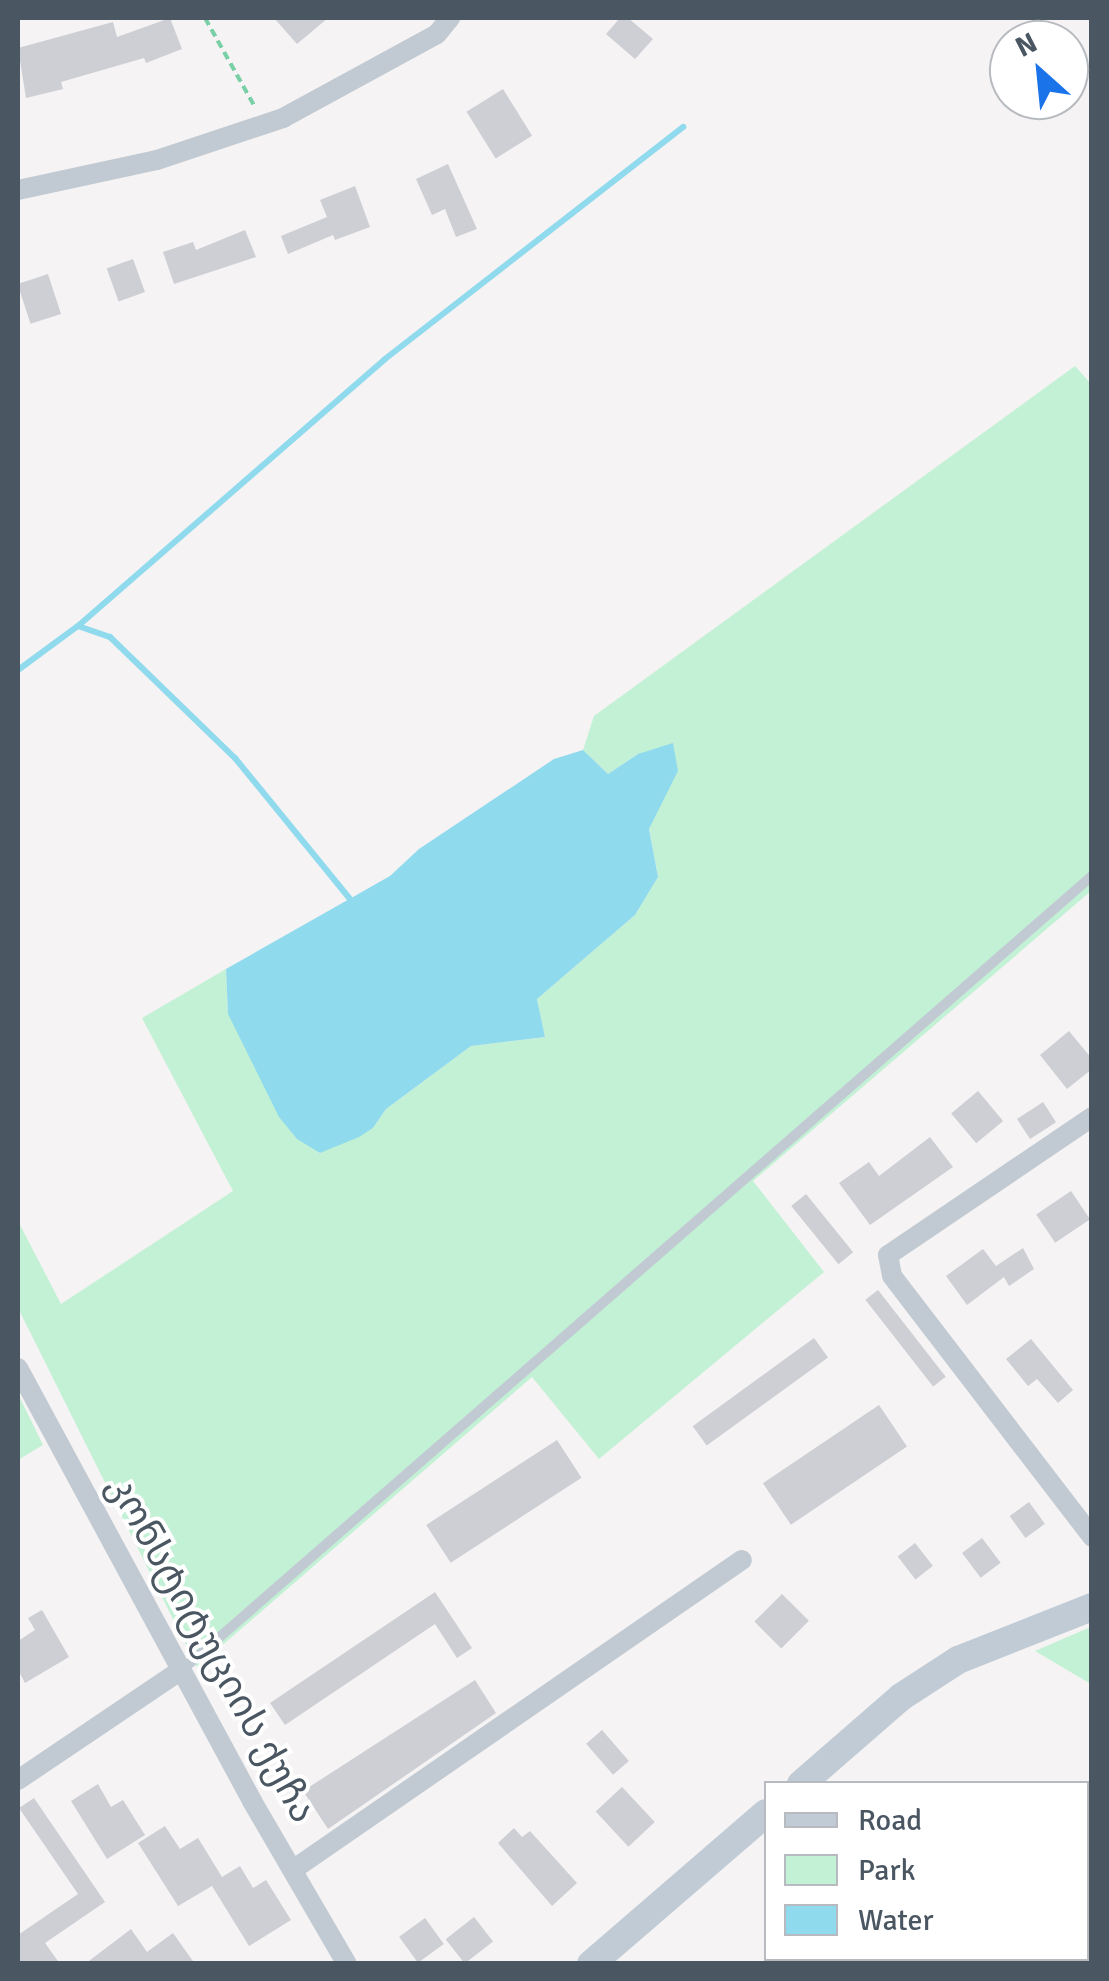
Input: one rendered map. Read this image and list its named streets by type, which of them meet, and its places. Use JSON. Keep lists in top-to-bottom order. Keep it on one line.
{"streets":{"street":["კონსტიტუციის ქუჩა"]},"legend":["Road","Park","Water"],"north":"top left"}
